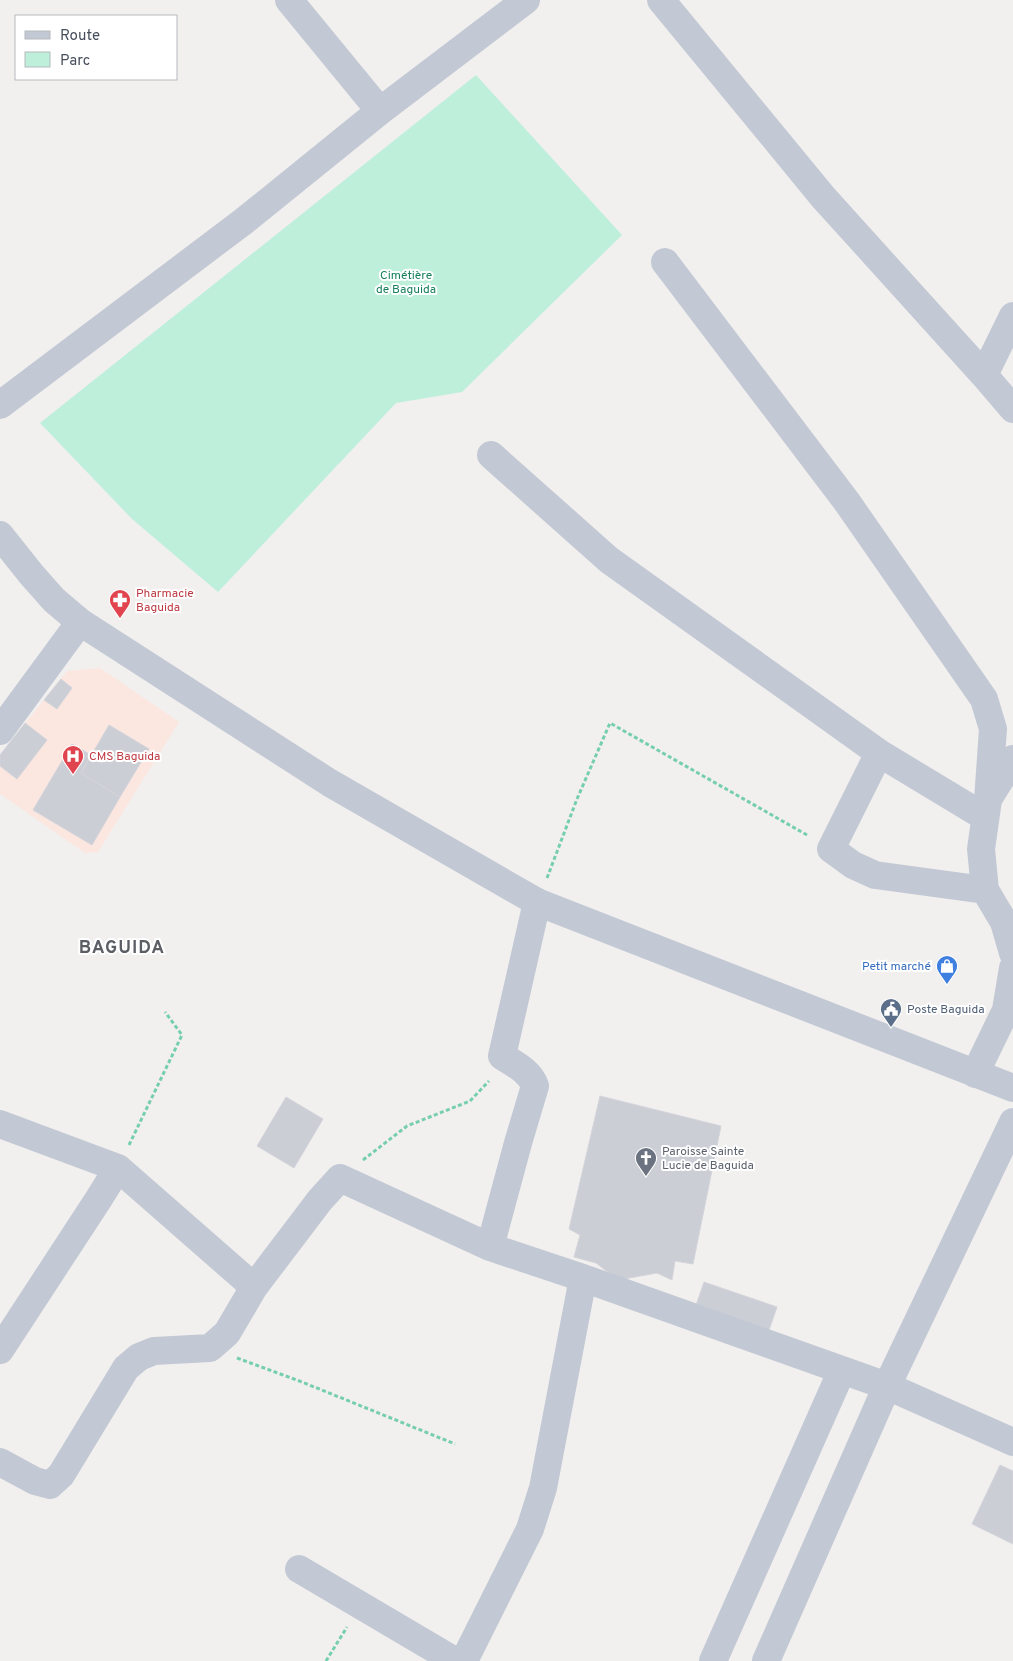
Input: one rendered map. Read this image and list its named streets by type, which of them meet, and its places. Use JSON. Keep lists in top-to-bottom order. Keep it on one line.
{"districts":["BAGUIDA"],"parks":["Cimétière de Baguida"],"places":{"pharmacy":["Pharmacie Baguida"],"hospital":["CMS Baguida"],"shop":["Petit marché"],"public building":["Poste Baguida"],"church":["Paroisse Sainte Lucie de Baguida"]},"legend":["Route","Parc"]}
